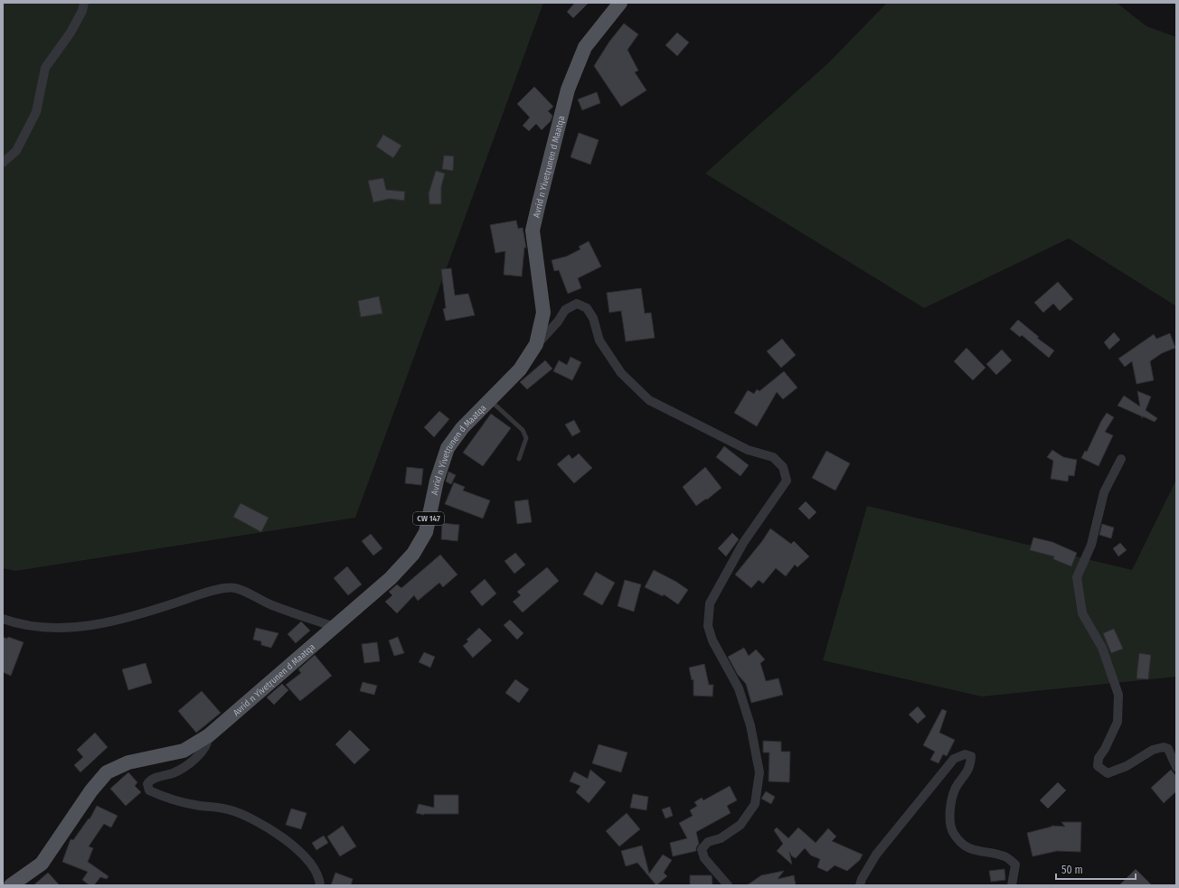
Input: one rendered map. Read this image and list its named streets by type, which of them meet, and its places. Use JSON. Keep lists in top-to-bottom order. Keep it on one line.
{"streets":{"main road":["Avrid n Yivetṛunen d Maatqa","CW 147"]},"scale_bar":"50 m"}
